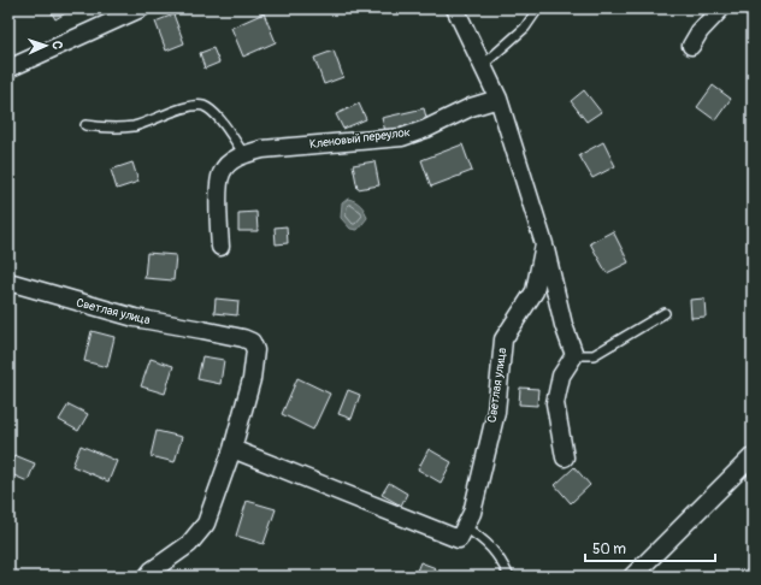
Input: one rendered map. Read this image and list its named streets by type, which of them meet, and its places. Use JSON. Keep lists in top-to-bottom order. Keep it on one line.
{"streets":{"street":["Кленовый переулок","Светлая улица"]},"crossings":[["Кленовый переулок","Светлая улица"]],"scale_bar":"50 m","north":"right"}
